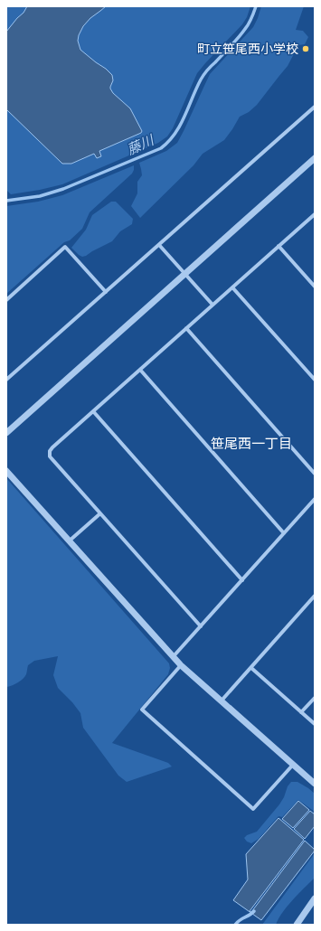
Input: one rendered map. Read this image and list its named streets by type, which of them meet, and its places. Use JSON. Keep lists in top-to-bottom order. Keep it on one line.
{"districts":["笹尾西一丁目"],"water":["藤川"],"places":["町立笹尾西小学校"]}
